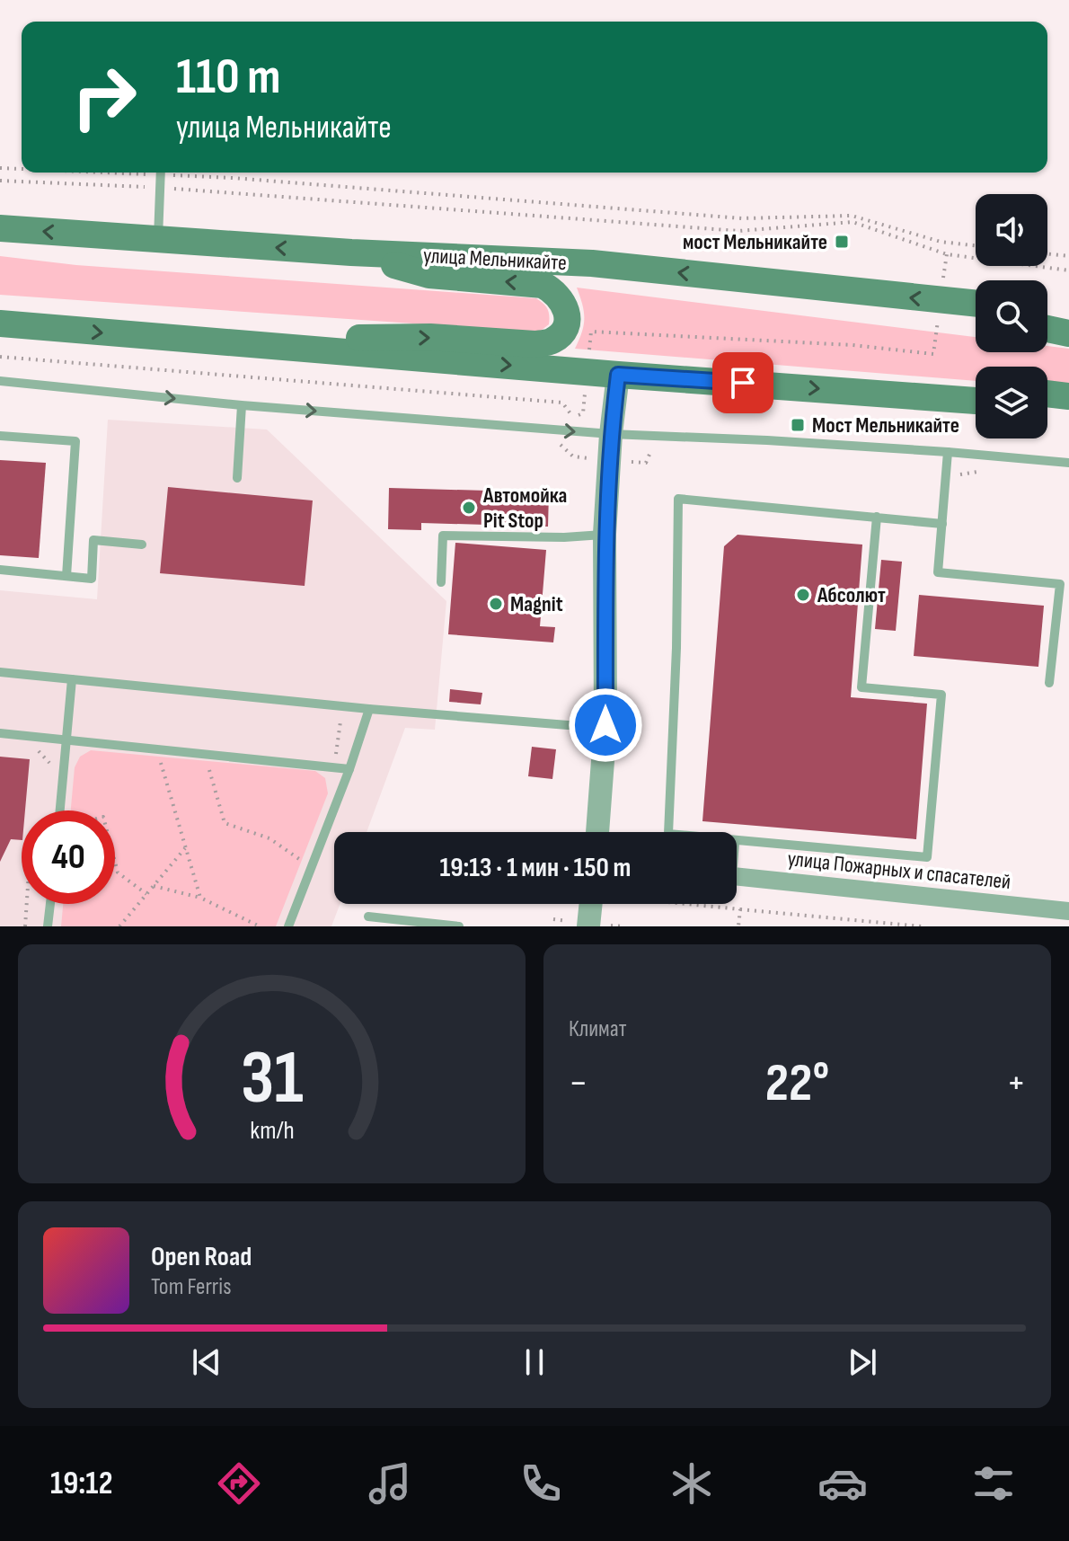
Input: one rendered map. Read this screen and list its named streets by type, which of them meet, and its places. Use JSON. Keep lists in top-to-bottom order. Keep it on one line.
{"streets":{"main road":["улица Мельникайте"],"street":["улица Пожарных и спасателей"]},"places":{"transit":["мост Мельникайте","Мост Мельникайте"],"other":["Автомойка Pit Stop","Абсолют","Magnit"]},"page":{"turn":["110 m","улица Мельникайте"],"limit":"40","trip":"19:13 · 1 мин · 150 m","tile":"Климат","heat":["−","22°","+"],"song":["Open Road","Tom Ferris"],"tabs":"19:12","gauge":["31","km/h"]}}
